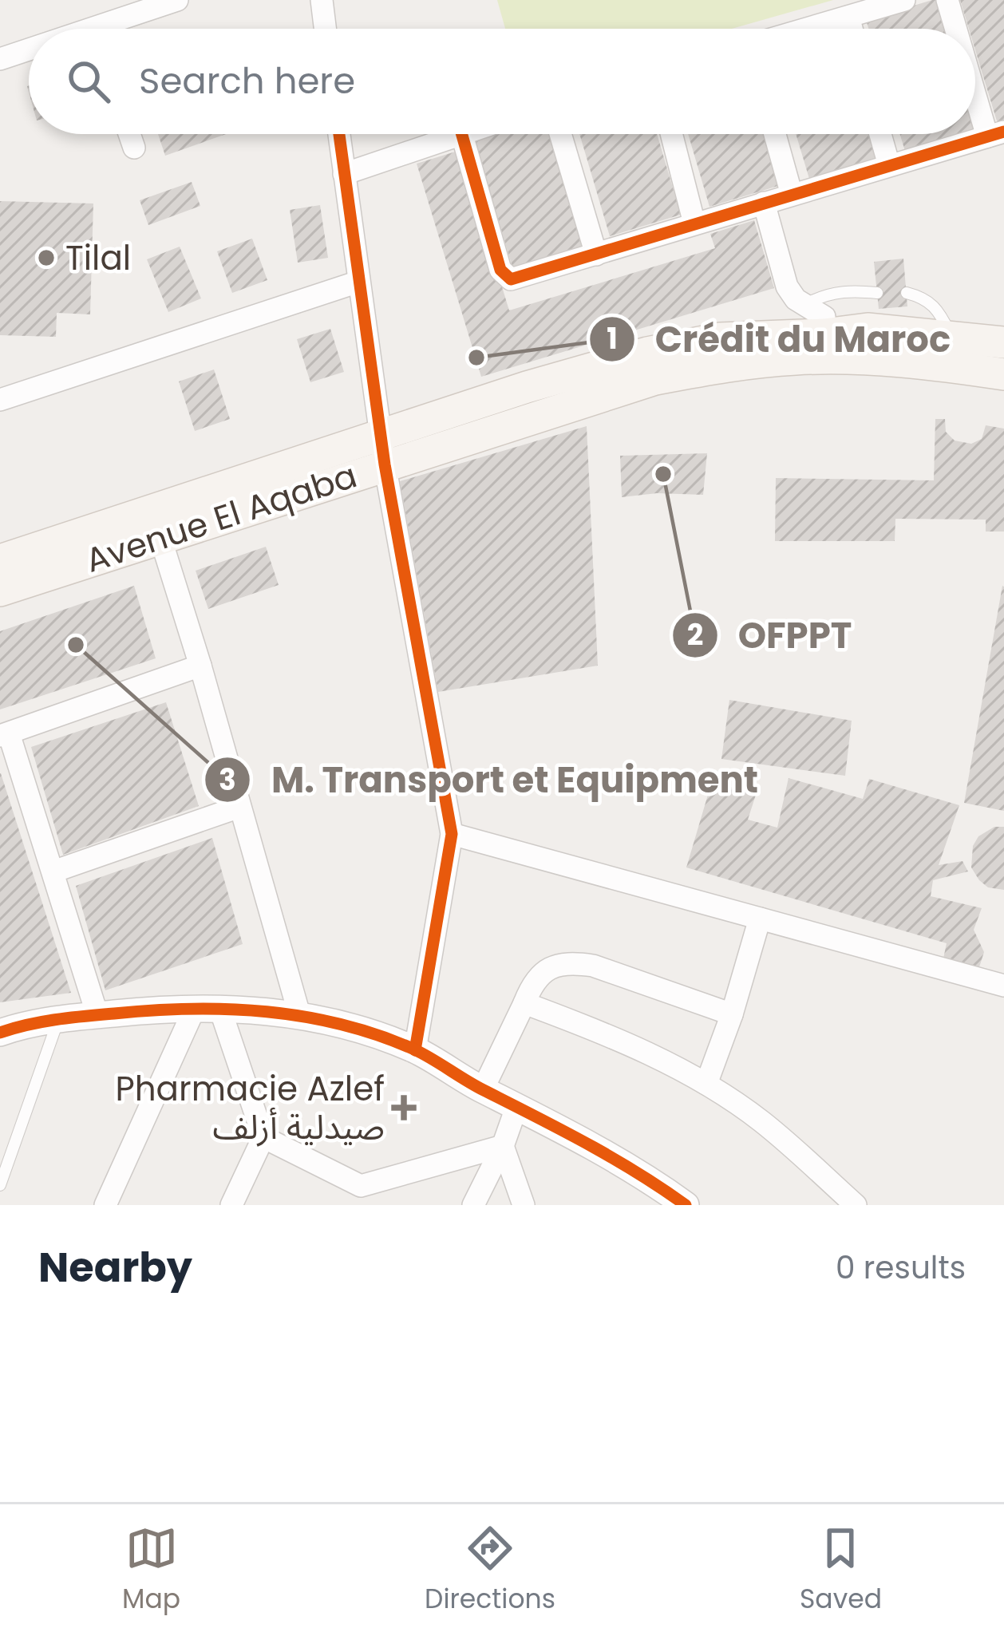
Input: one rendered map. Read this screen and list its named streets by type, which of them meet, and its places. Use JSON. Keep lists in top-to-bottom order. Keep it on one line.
{"streets":{"main road":["Avenue El Aqaba"]},"places":{"other":["Tilal","Crédit du Maroc","OFPPT","M. Transport et Equipment"],"health":["Pharmacie Azlef صيدلية أزلف"]},"page":{"search":"Search here","heading":["Nearby","0 results"],"nav":["Map","Directions","Saved"]}}
